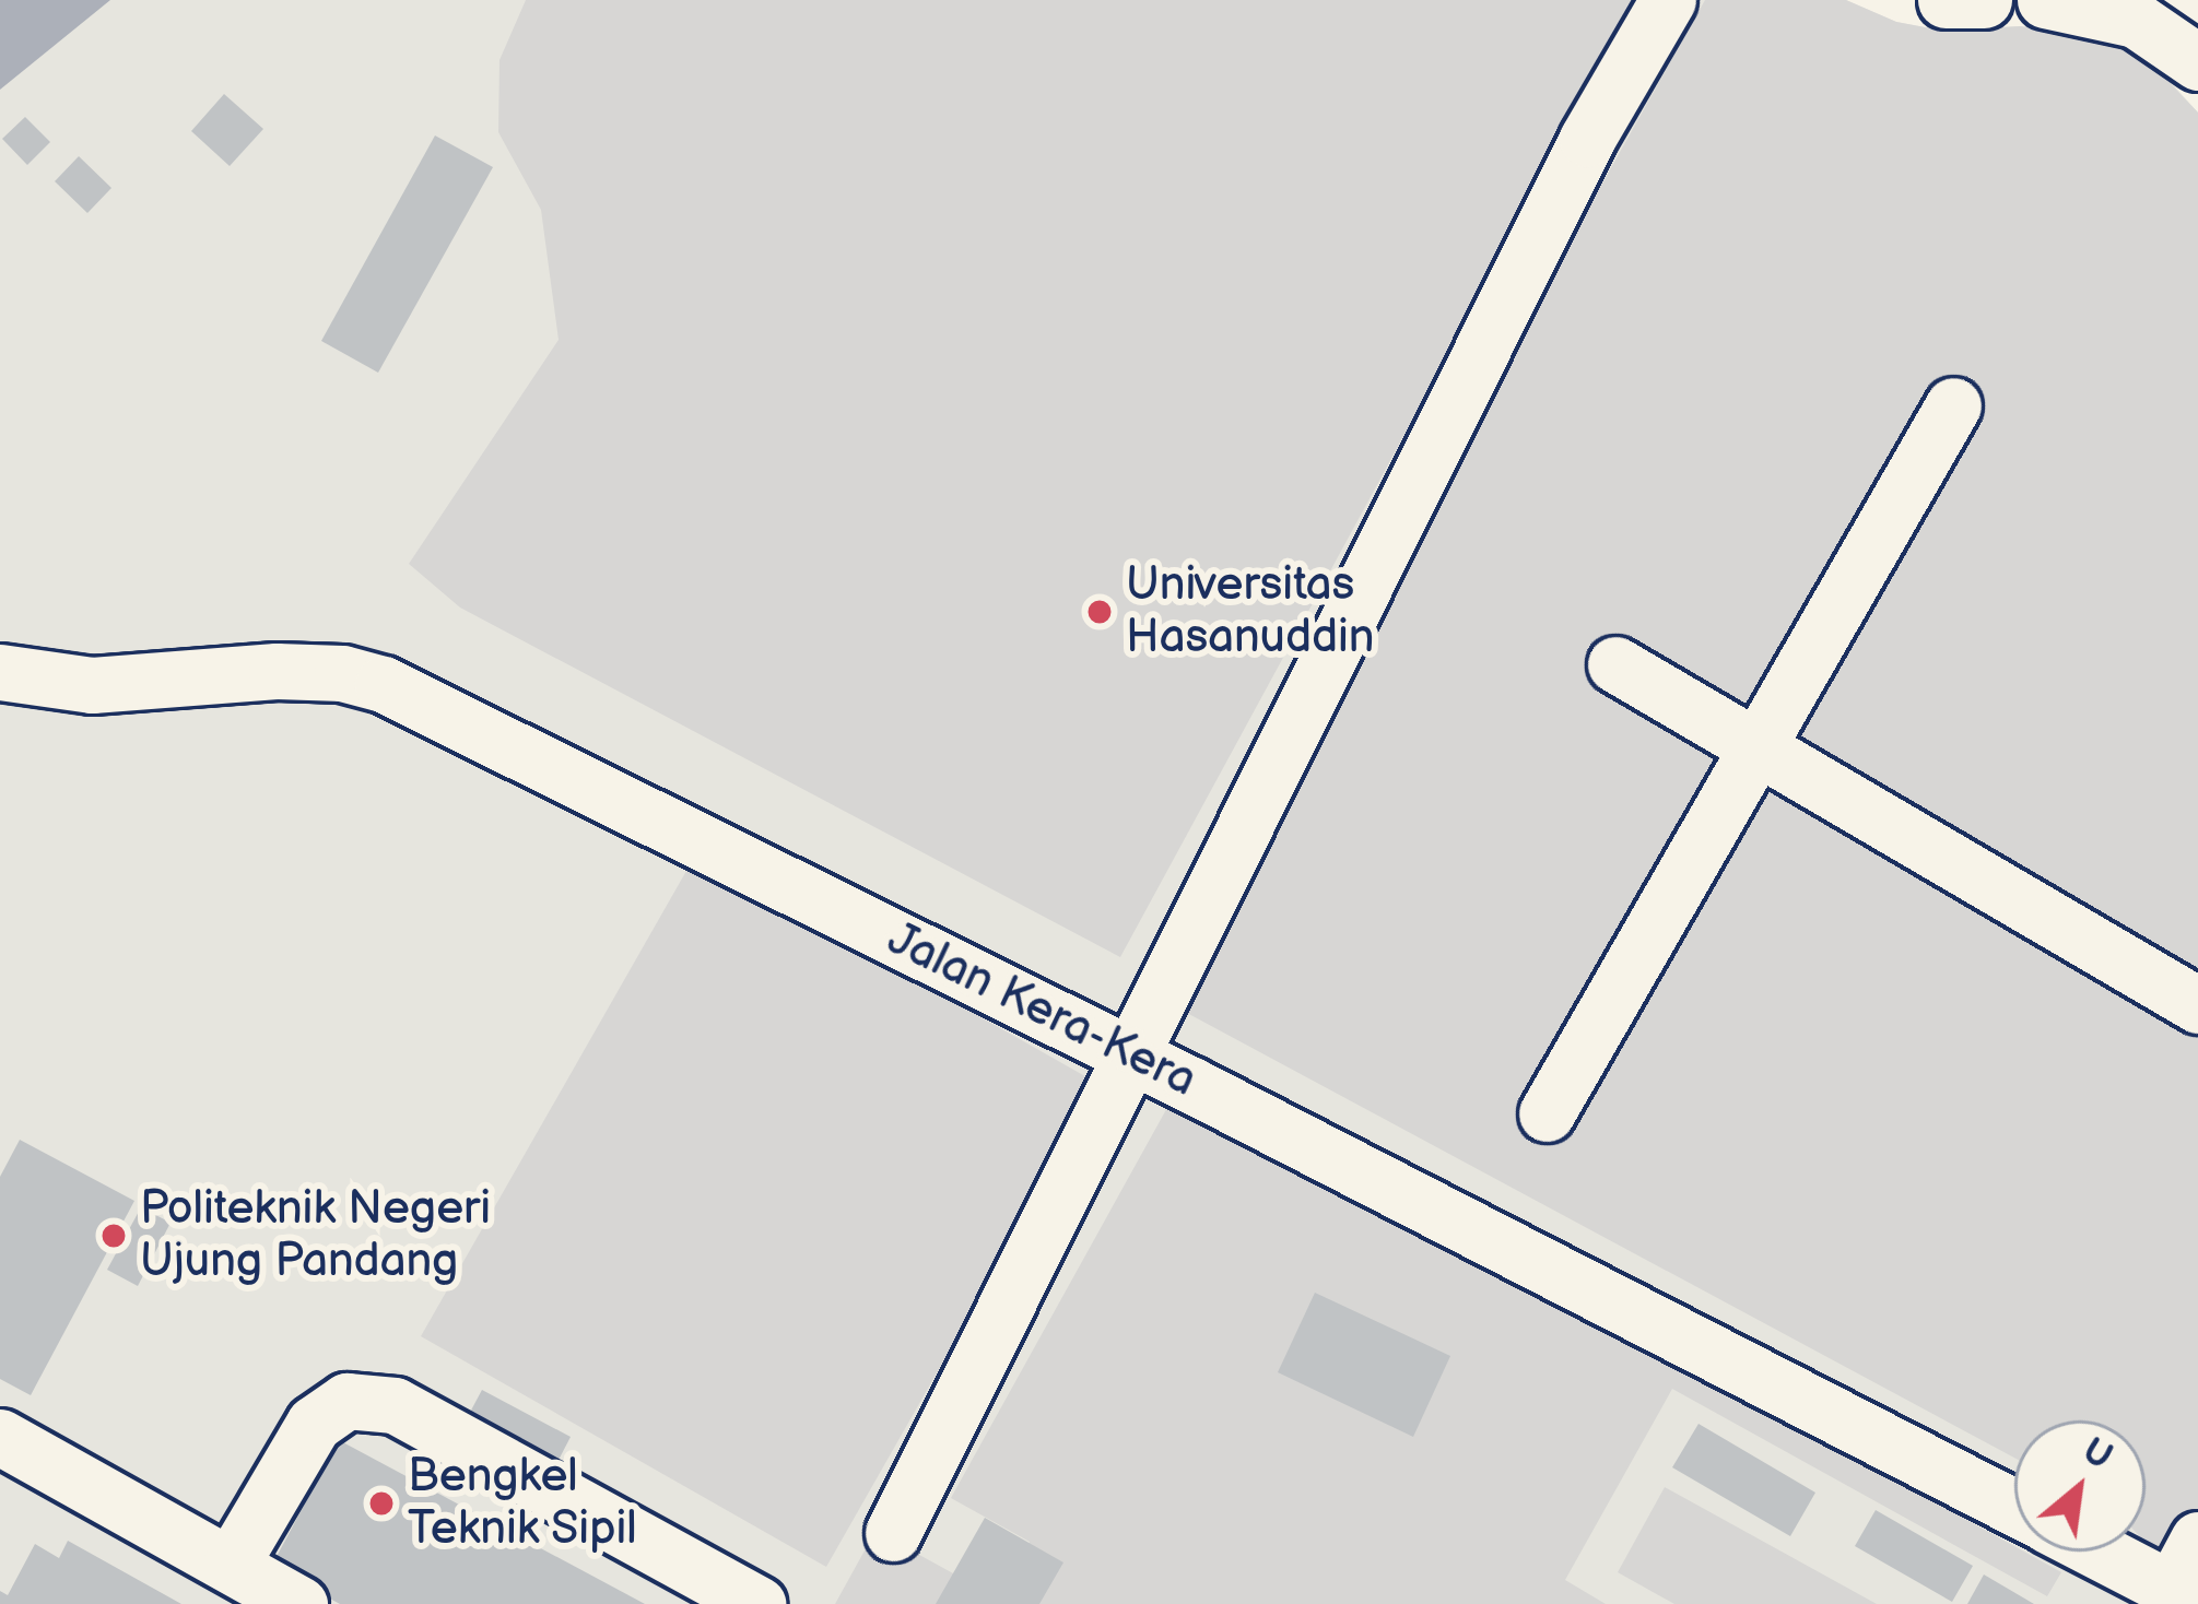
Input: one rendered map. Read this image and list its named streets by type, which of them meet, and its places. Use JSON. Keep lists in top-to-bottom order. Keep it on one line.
{"streets":{"street":["Jalan Kera-Kera"]},"places":["Universitas Hasanuddin","Politeknik Negeri Ujung Pandang","Bengkel Teknik Sipil"],"north":"top right"}
